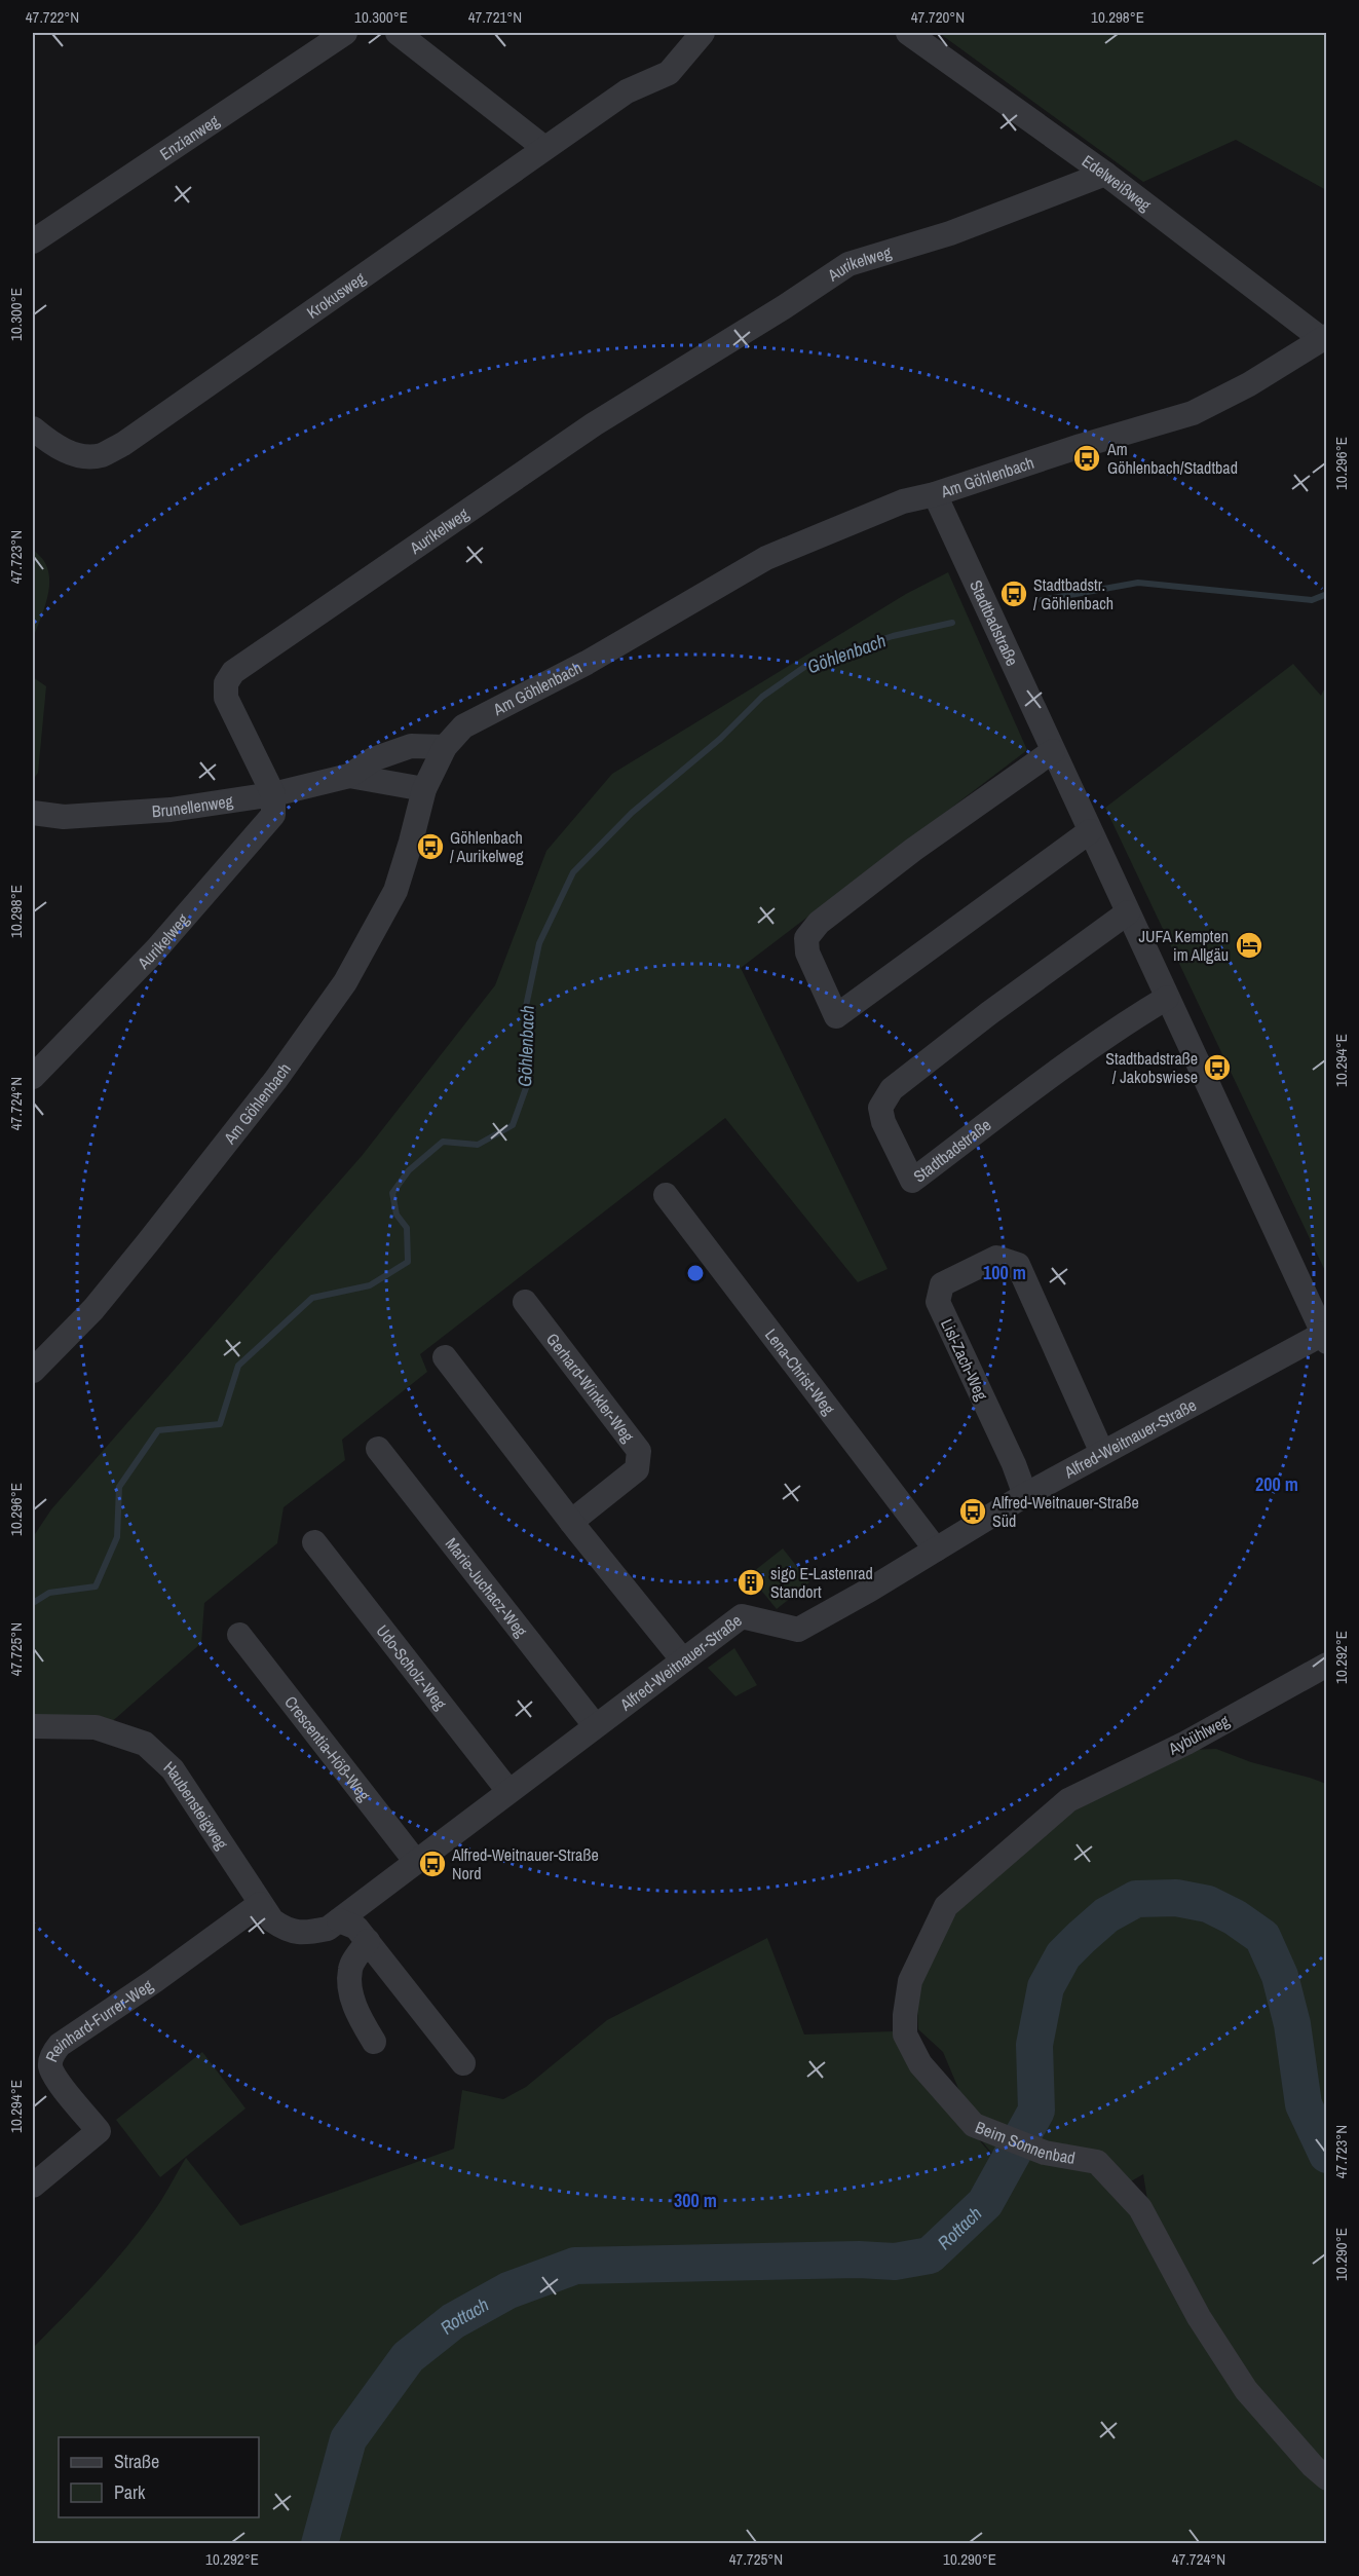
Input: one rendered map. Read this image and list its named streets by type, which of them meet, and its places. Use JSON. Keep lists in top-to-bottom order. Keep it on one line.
{"streets":{"street":["Enzianweg","Edelweißweg","Aurikelweg","Krokusweg","Am Göhlenbach","Stadtbadstraße","Brunellenweg","Lisl-Zach-Weg","Lena-Christ-Weg","Gerhard-Winkler-Weg","Alfred-Weitnauer-Straße","Marie-Juchacz-Weg","Udo-Scholz-Weg","Aybühlweg","Crescentia-Höß-Weg","Haubensteigweg","Reinhard-Furrer-Weg","Beim Sonnenbad"]},"crossings":[["Edelweißweg","Aurikelweg"],["Edelweißweg","Am Göhlenbach"],["Aurikelweg","Brunellenweg"],["Am Göhlenbach","Stadtbadstraße"],["Am Göhlenbach","Brunellenweg"],["Stadtbadstraße","Alfred-Weitnauer-Straße"],["Lisl-Zach-Weg","Alfred-Weitnauer-Straße"],["Lena-Christ-Weg","Alfred-Weitnauer-Straße"],["Alfred-Weitnauer-Straße","Marie-Juchacz-Weg"],["Alfred-Weitnauer-Straße","Udo-Scholz-Weg"],["Alfred-Weitnauer-Straße","Crescentia-Höß-Weg"],["Alfred-Weitnauer-Straße","Haubensteigweg"],["Aybühlweg","Beim Sonnenbad"],["Haubensteigweg","Reinhard-Furrer-Weg"]],"water":["Göhlenbach","Rottach"],"places":{"bus stop":["Am Göhlenbach/Stadtbad","Stadtbadstr. / Göhlenbach","Göhlenbach / Aurikelweg","Stadtbadstraße / Jakobswiese","Alfred-Weitnauer-Straße Süd","Alfred-Weitnauer-Straße Nord"],"hotel":["JUFA Kempten im Allgäu"],"building":["sigo E-Lastenrad Standort"]},"legend":["Straße","Park"],"coordinates":["47.722°N","10.300°E","47.721°N","47.720°N","10.298°E","10.296°E","47.723°N","10.294°E","47.724°N","47.725°N","10.292°E","10.290°E"],"rings":["100 m","200 m","300 m"]}
